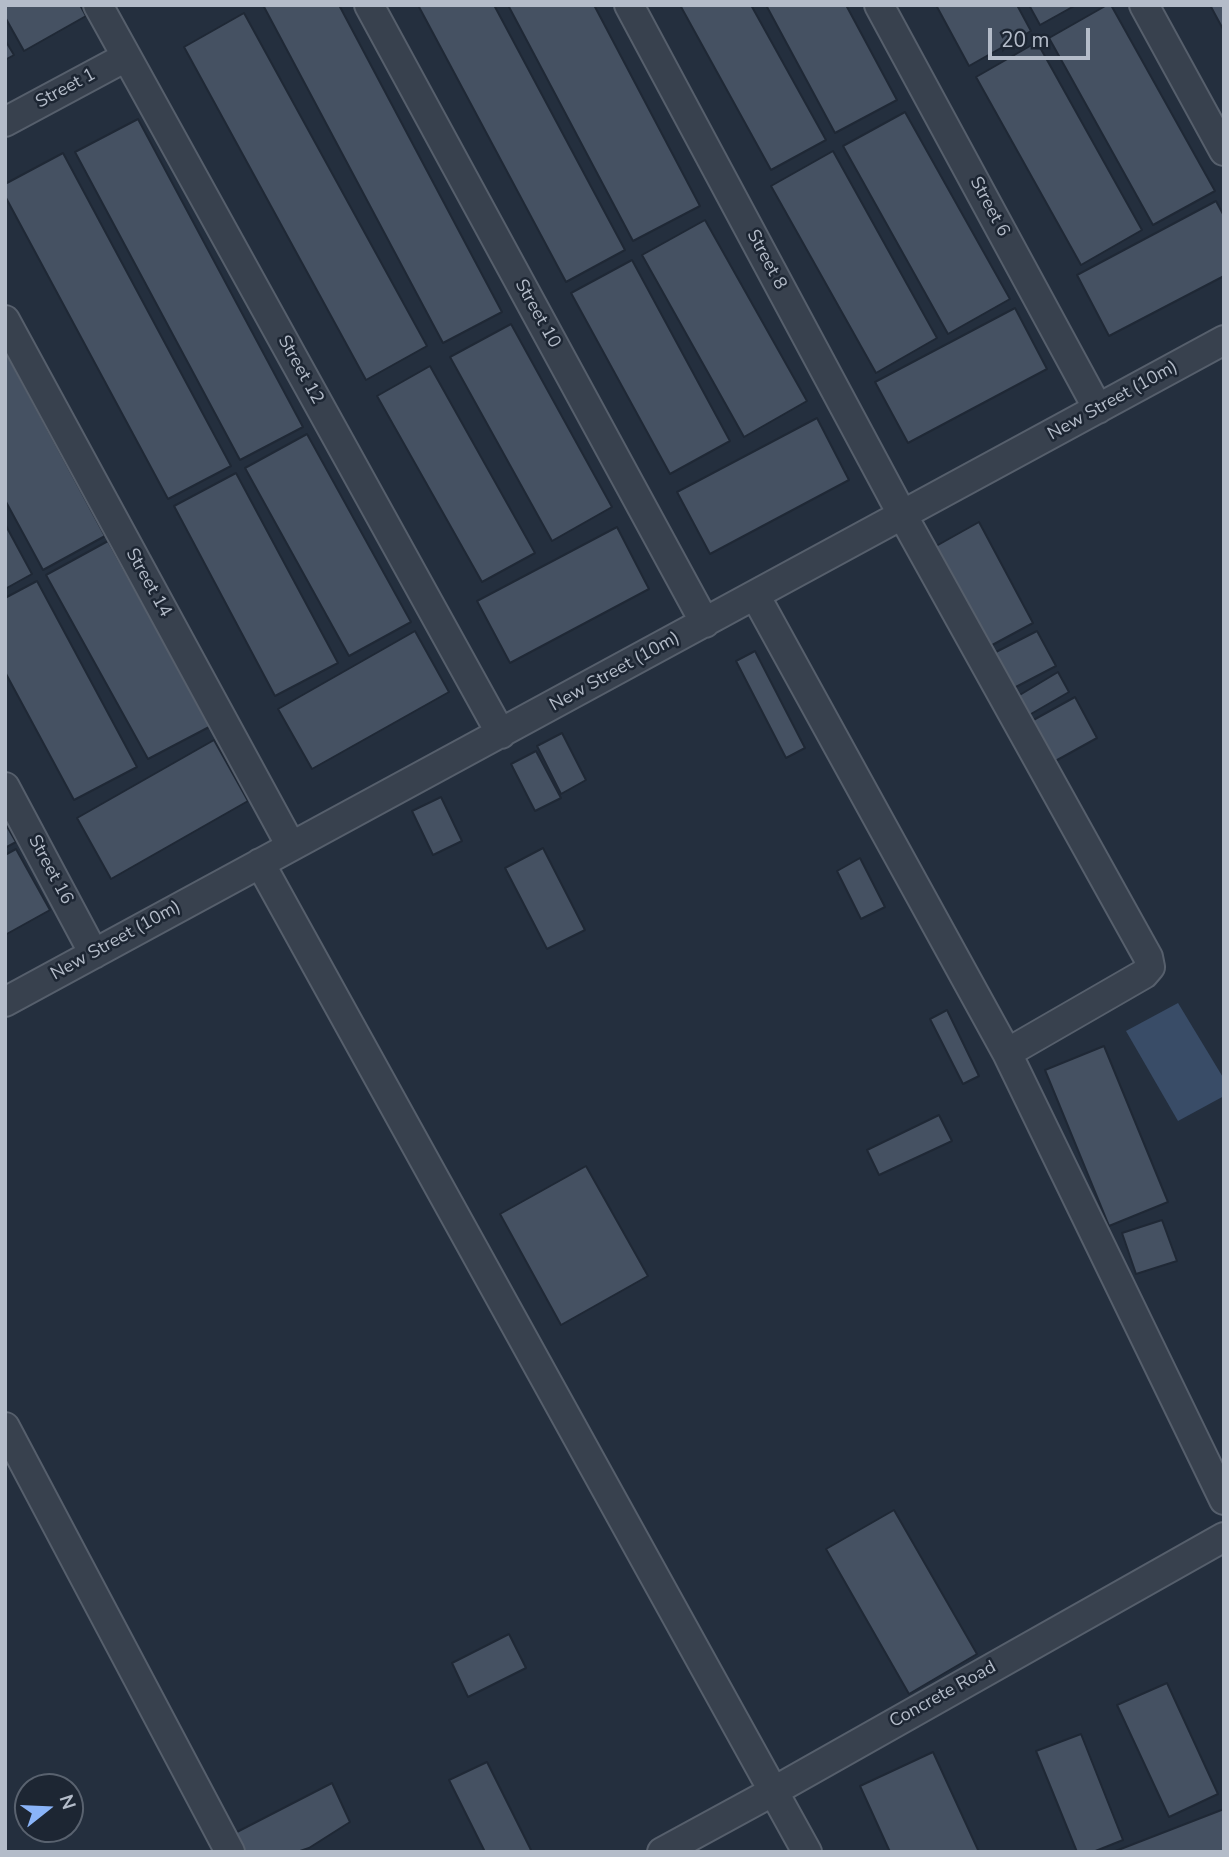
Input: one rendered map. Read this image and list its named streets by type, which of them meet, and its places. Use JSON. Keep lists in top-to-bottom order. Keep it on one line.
{"streets":{"street":["Street 1","Street 6","Street 8","Street 10","Street 12","New Street (10m)","Street 14","Street 16","Concrete Road"]},"crossings":[["Street 1","Street 12"],["Street 6","New Street (10m)"],["Street 8","New Street (10m)"],["Street 10","New Street (10m)"],["Street 12","New Street (10m)"],["New Street (10m)","Street 14"],["New Street (10m)","Street 16"]],"scale_bar":"20 m","north":"right"}
